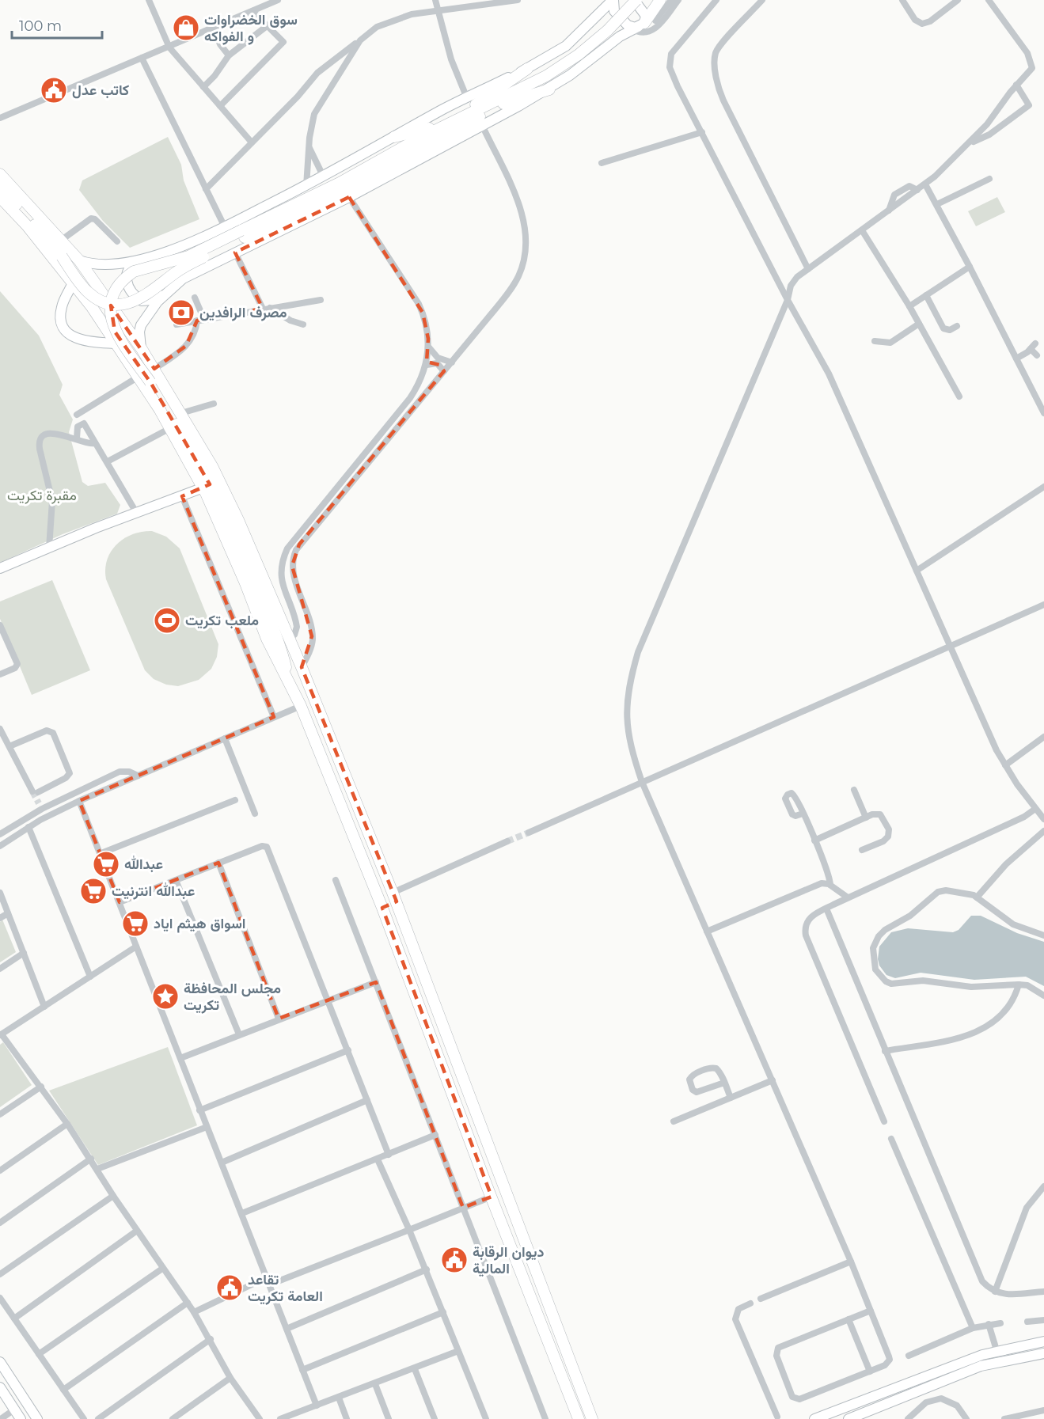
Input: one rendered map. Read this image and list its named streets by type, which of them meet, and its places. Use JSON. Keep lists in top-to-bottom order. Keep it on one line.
{"parks":["مقبرة تكريت"],"places":{"shop":["سوق الخضراوات و الفواكه"],"public building":["كاتب عدل","ديوان الرقابة المالية","تقاعد العامة تكريت"],"bank":["مصرف الرافدين"],"sports":["ملعب تكريت"],"supermarket":["عبدالله","عبدالله انترنيت","اسواق هيثم اياد"],"place":["مجلس المحافظة تكريت"]},"scale_bar":"100 m"}
